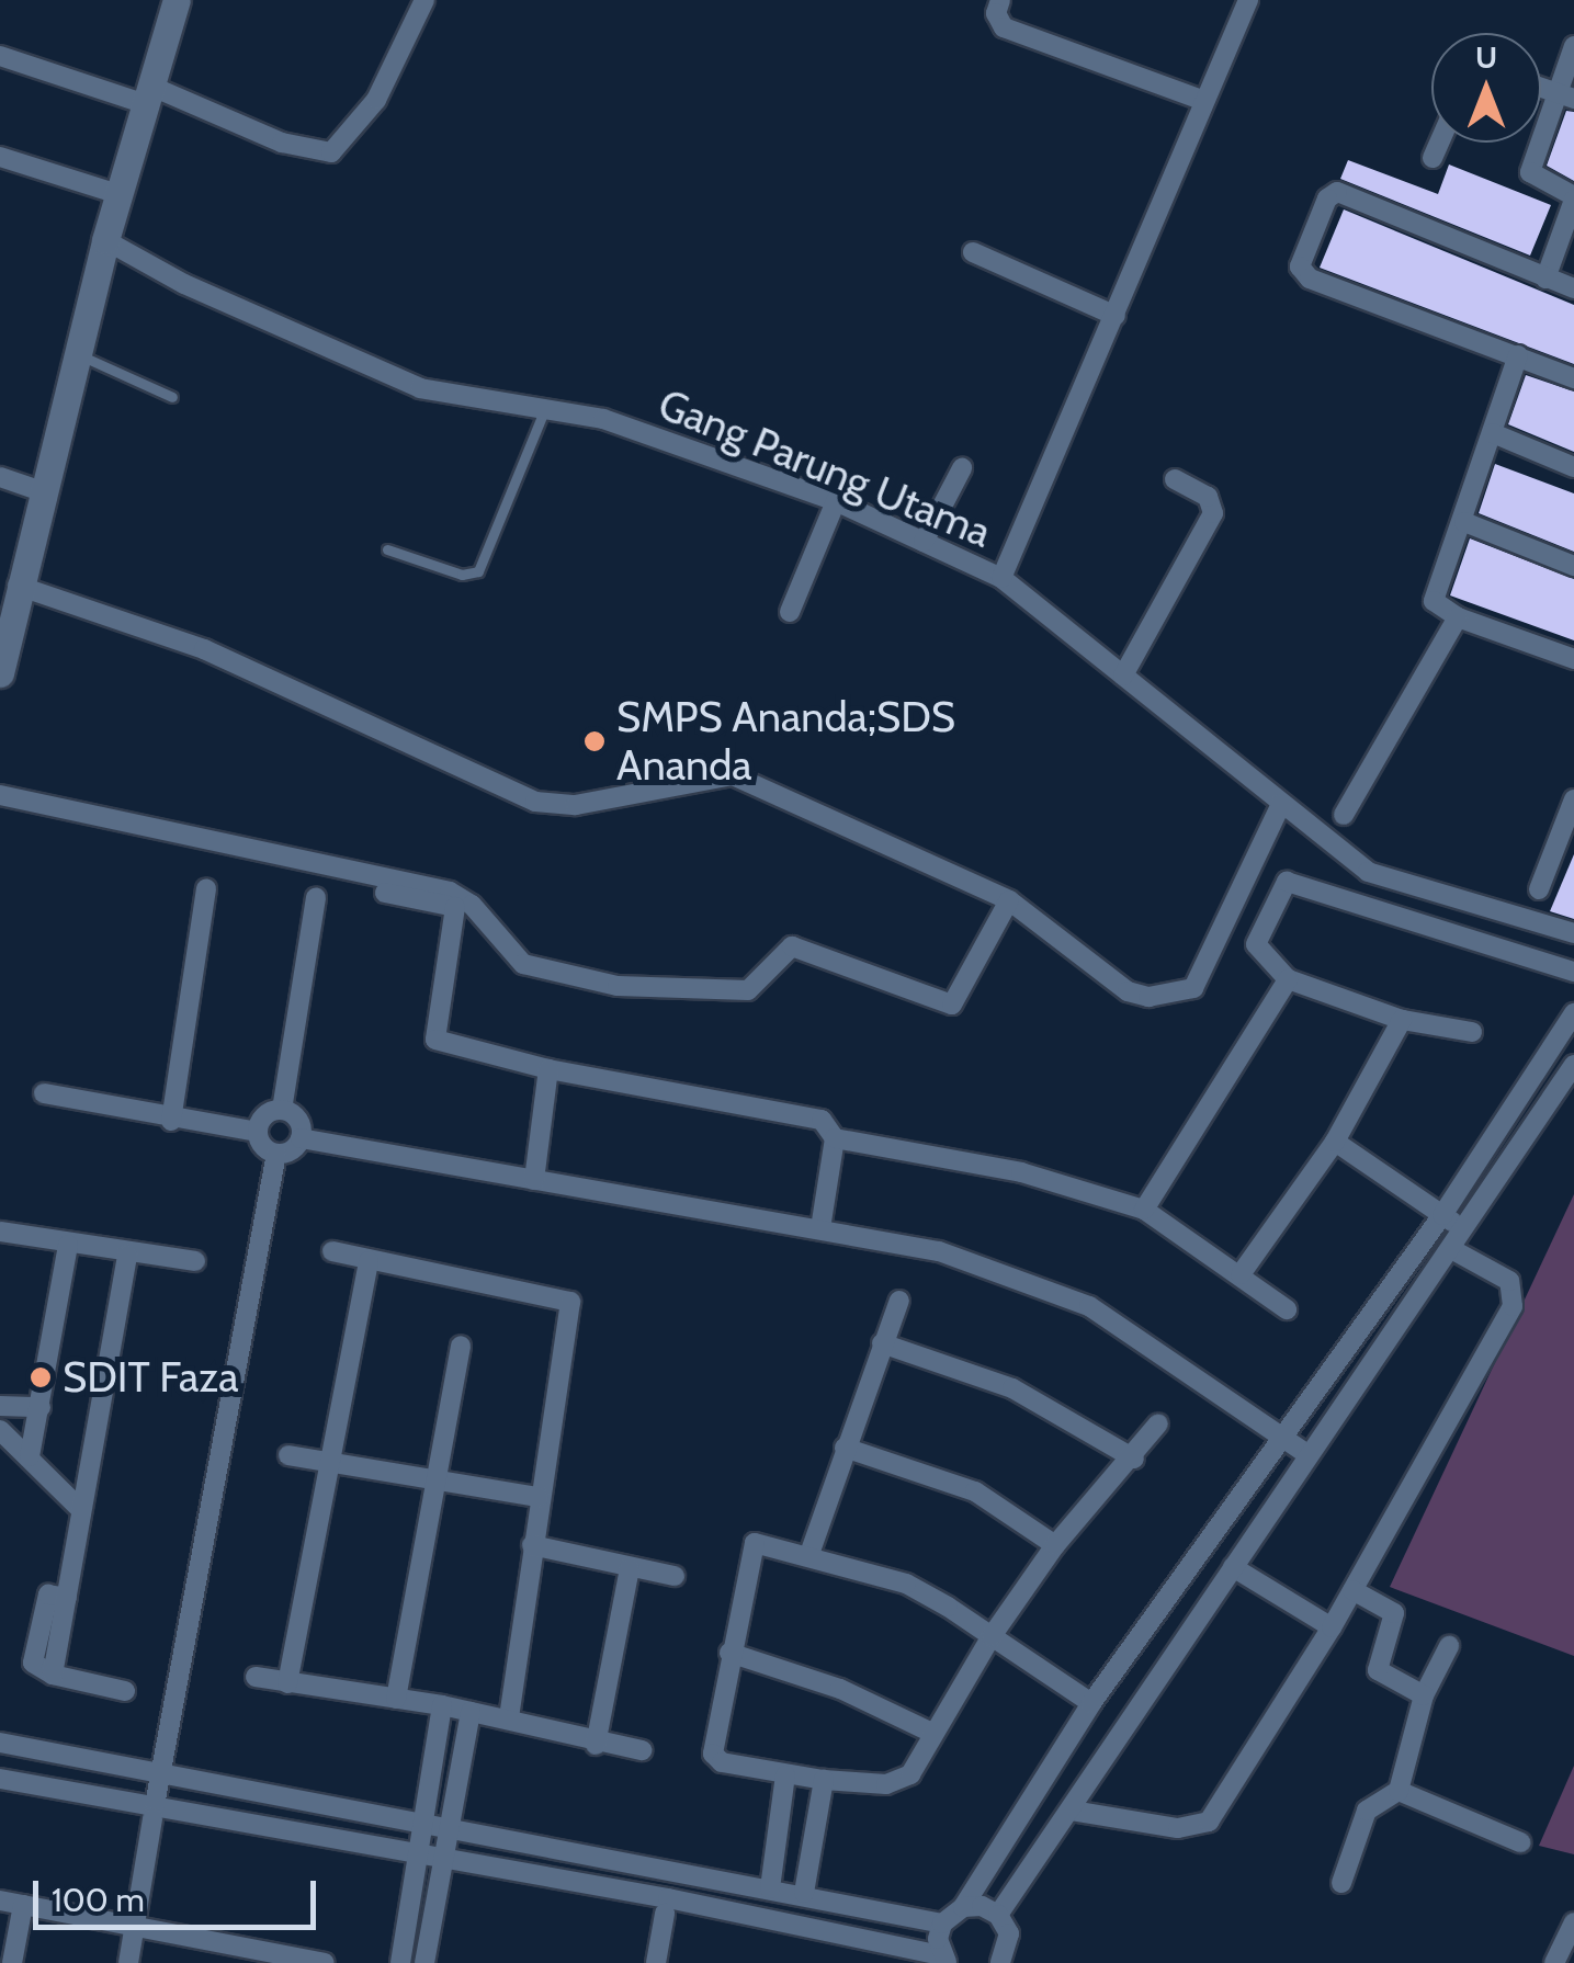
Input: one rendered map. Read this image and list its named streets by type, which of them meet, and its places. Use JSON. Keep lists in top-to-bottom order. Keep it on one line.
{"streets":{"street":["Gang Parung Utama"]},"places":["SMPS Ananda;SDS Ananda","SDIT Faza"],"scale_bar":"100 m","north":"top"}
